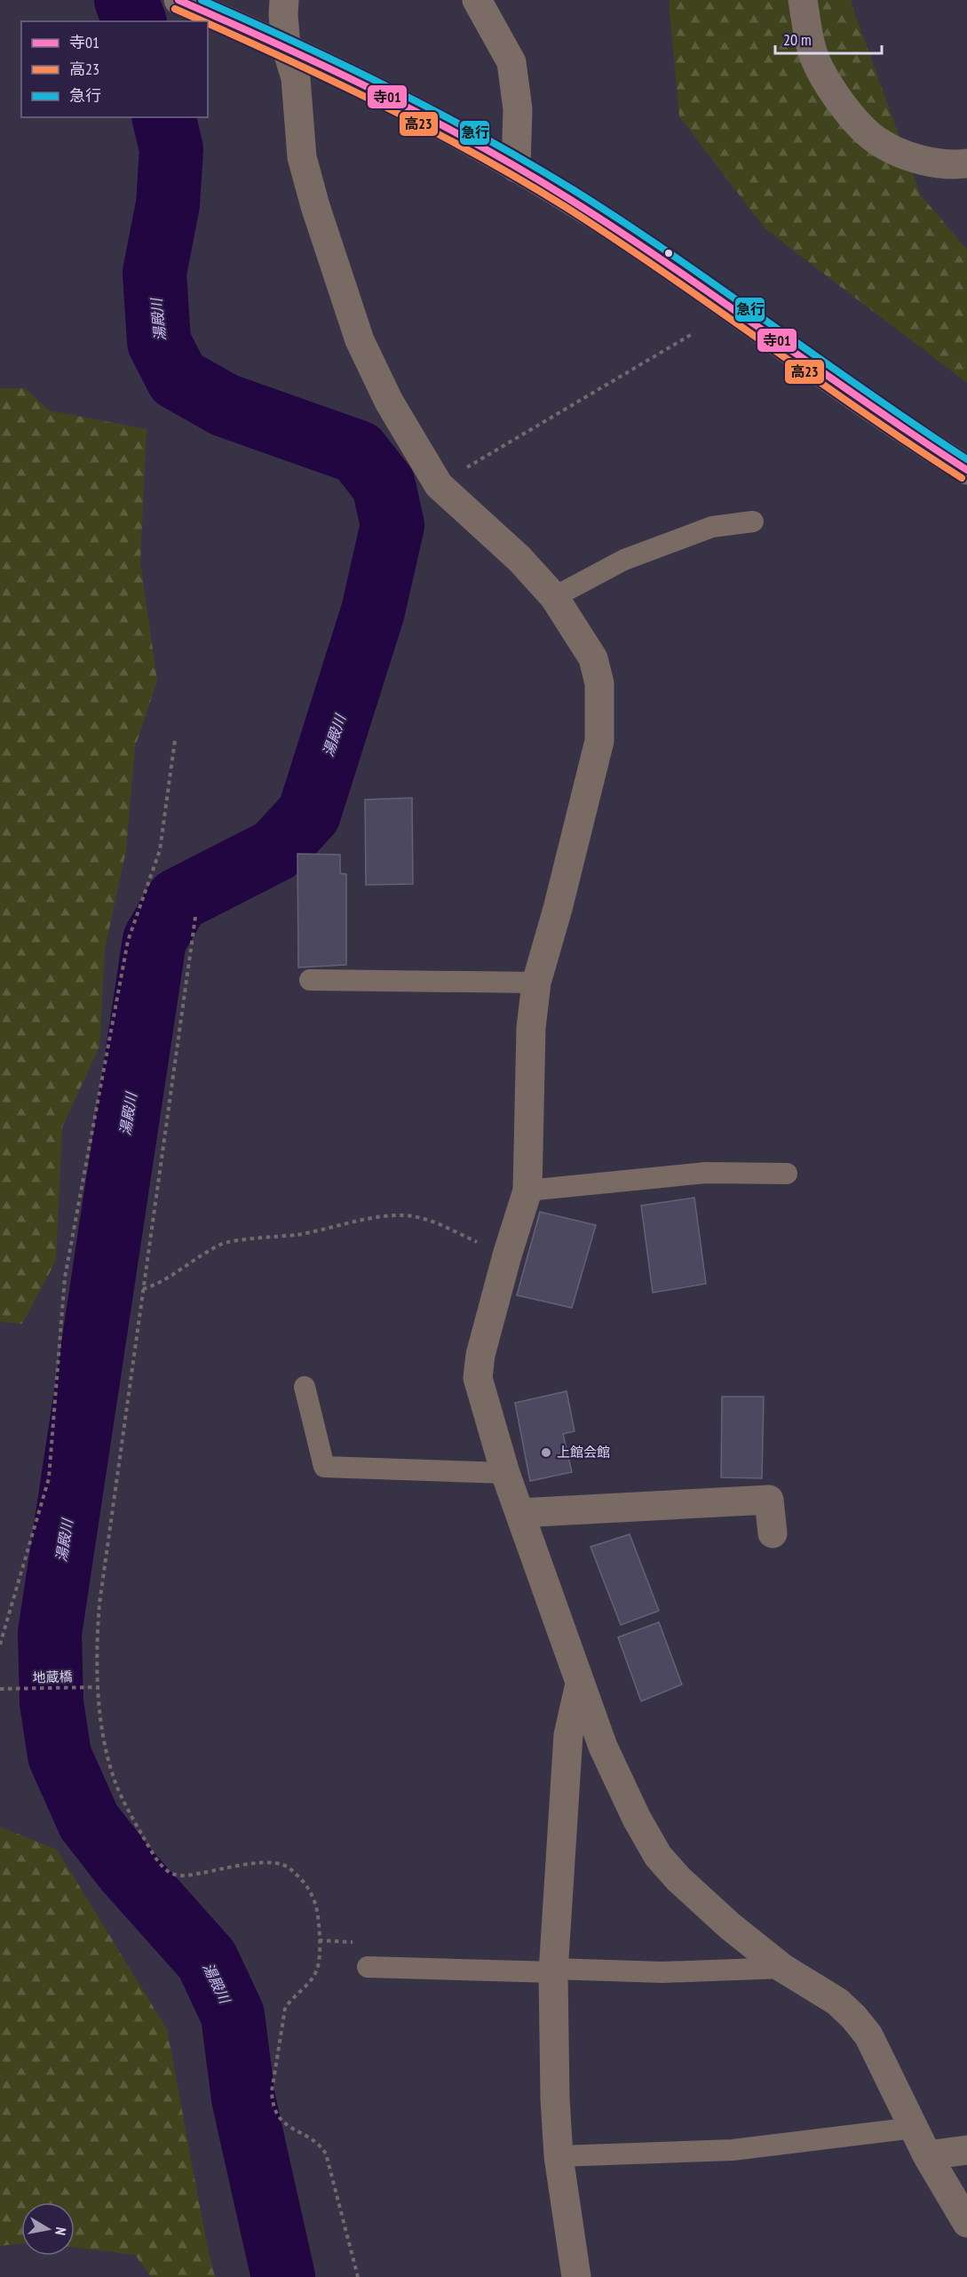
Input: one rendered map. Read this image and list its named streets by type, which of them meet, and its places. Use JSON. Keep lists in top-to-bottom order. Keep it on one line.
{"streets":{"path":["地蔵橋"]},"water":["湯殿川"],"places":["上館会館"],"lines":["transit line 寺01","transit line 急行","transit line 高23"],"legend":["寺01","高23","急行"],"scale_bar":"20 m","north":"right"}
